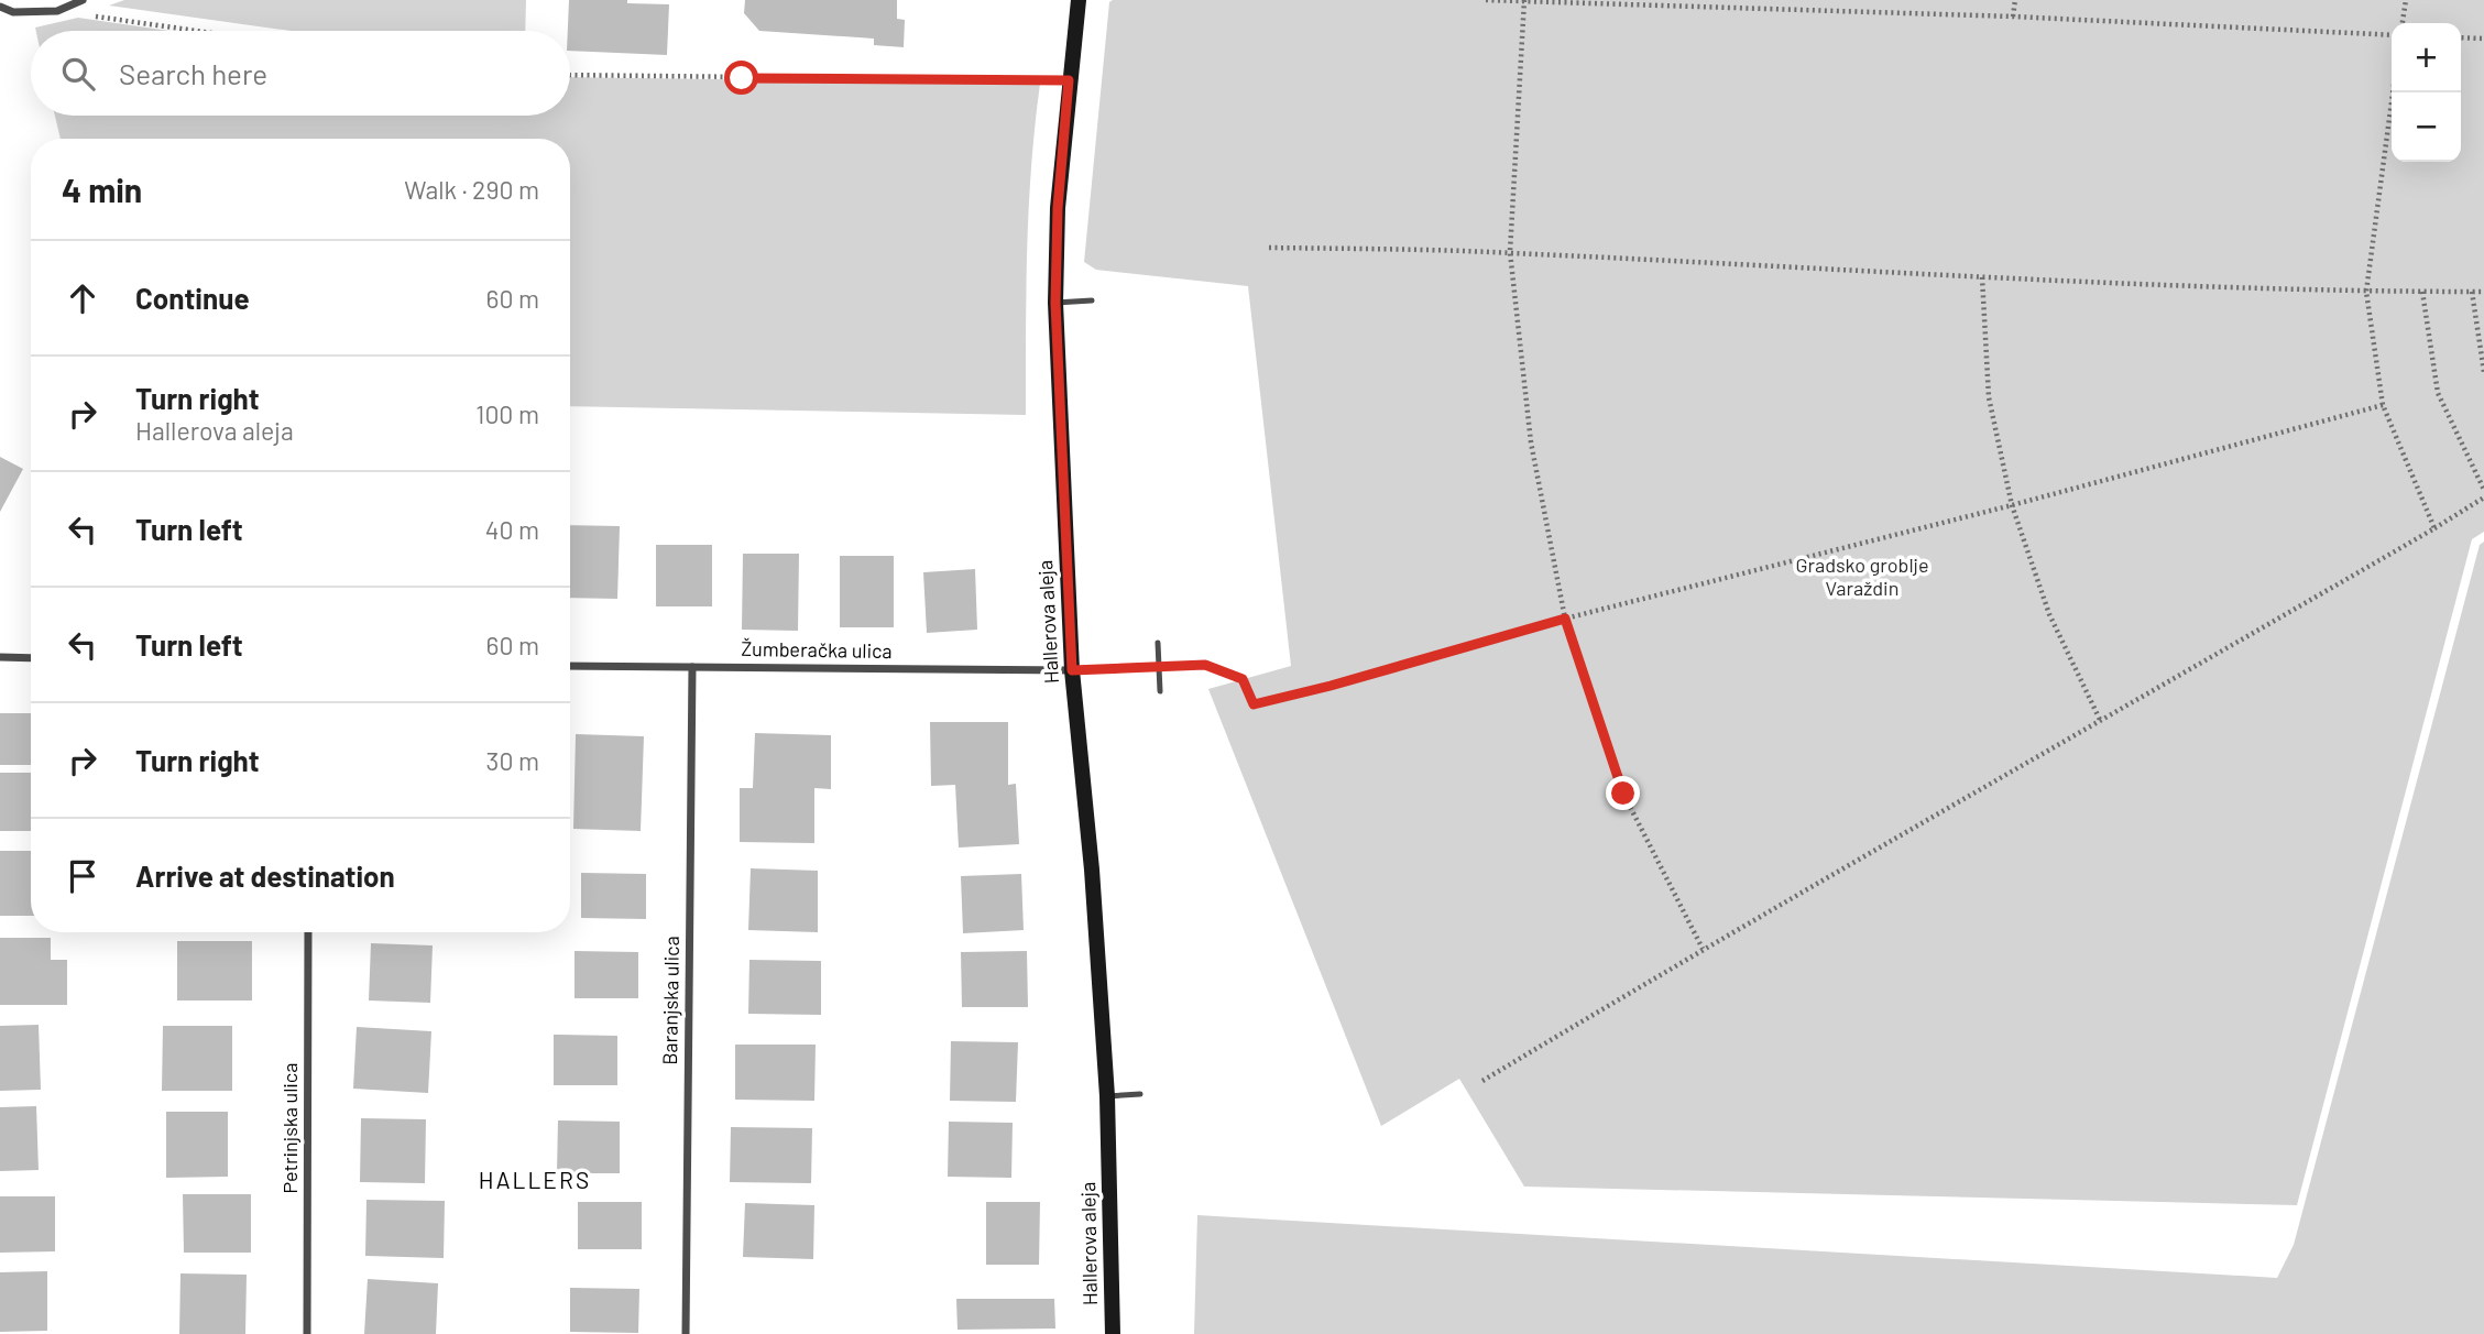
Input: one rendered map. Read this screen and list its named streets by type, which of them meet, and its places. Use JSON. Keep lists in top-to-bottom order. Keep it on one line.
{"streets":{"main road":["Hallerova aleja"],"street":["Žumberačka ulica","Baranjska ulica","Petrinjska ulica"]},"crossings":[["Hallerova aleja","Žumberačka ulica"],["Žumberačka ulica","Baranjska ulica"]],"districts":["HALLERS"],"parks":["Gradsko groblje Varaždin"],"page":{"map_buttons":["+","−"],"search":"Search here","heading":["4 min","Walk · 290 m"],"list":[["Continue","60 m"],["Turn right","Hallerova aleja","100 m"],["Turn left","40 m"],["Turn left","60 m"],["Turn right","30 m"],"Arrive at destination"]}}
